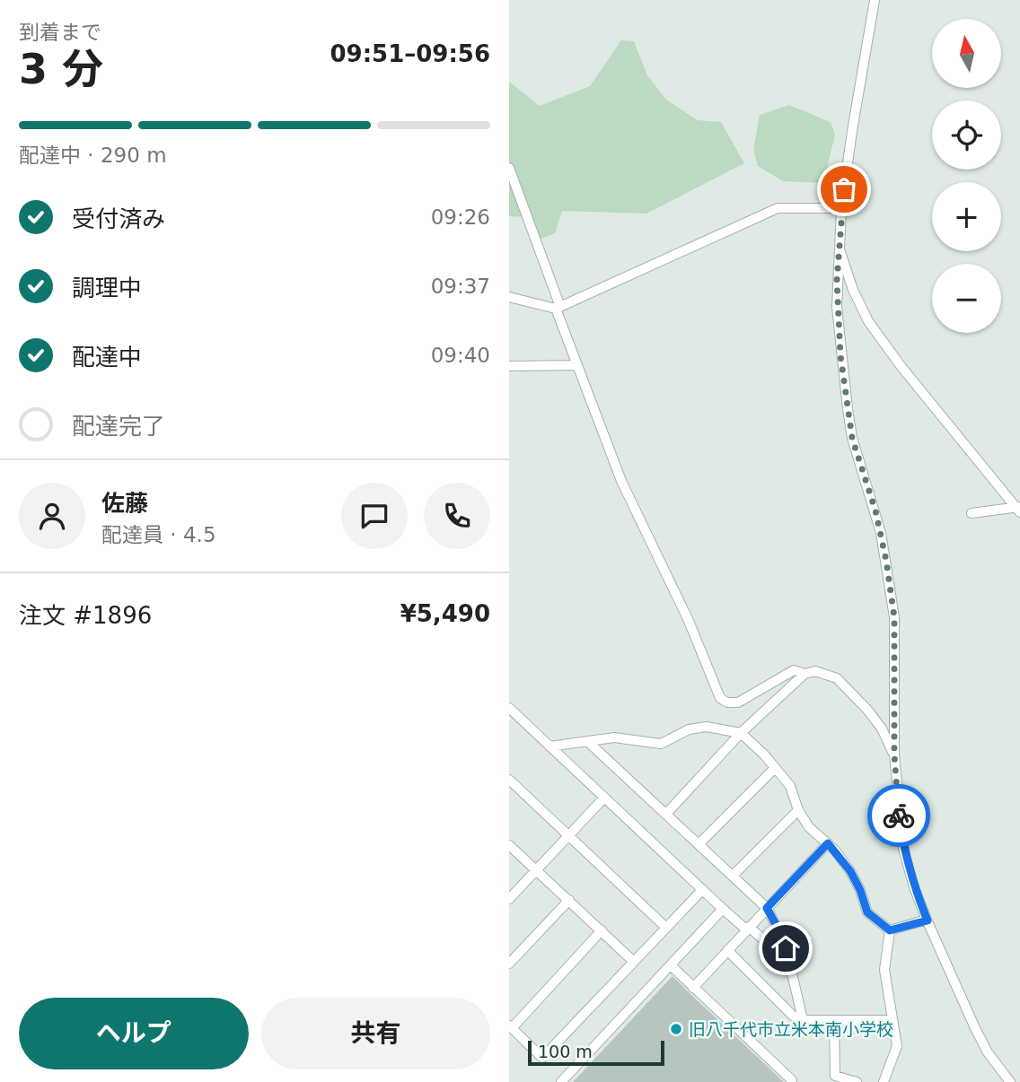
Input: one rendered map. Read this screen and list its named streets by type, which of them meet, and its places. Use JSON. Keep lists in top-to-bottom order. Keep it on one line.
{"places":["旧八千代市立米本南小学校"],"scale_bar":"100 m","north":"top","page":{"heading":["3 分","到着まで","09:51–09:56"],"panel":["佐藤","配達員 · 4.5","注文 #1896","¥5,490"],"map_buttons":["+","−"],"bar":"配達中 · 290 m","list":[["受付済み","09:26"],["調理中","09:37"],["配達中","09:40"],"配達完了"],"buttons":["ヘルプ","共有"],"scale":"100 m"}}
